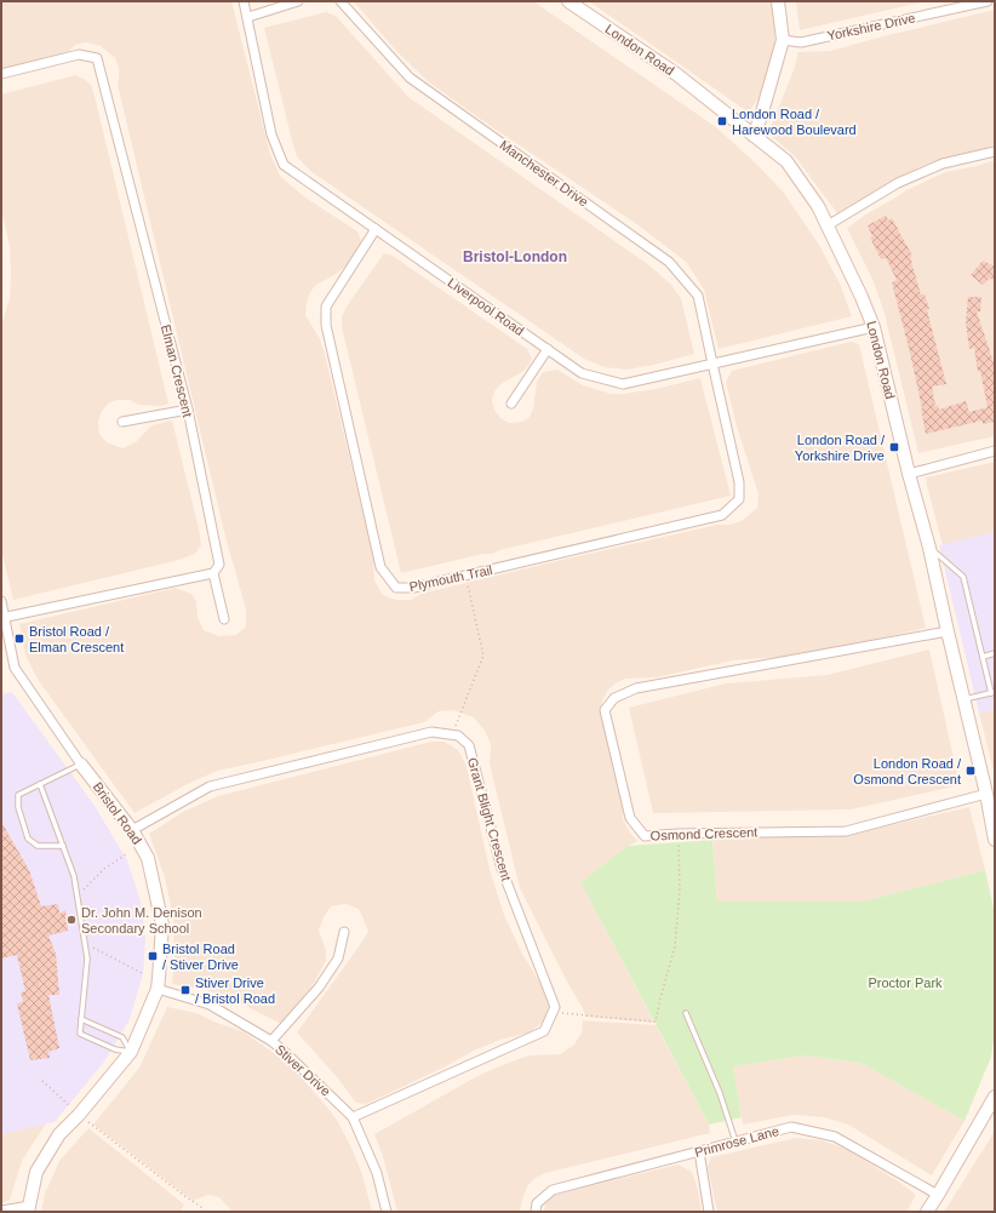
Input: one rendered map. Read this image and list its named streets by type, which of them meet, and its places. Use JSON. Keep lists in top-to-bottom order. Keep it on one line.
{"streets":{"street":["Yorkshire Drive","London Road","Manchester Drive","Liverpool Road","Elman Crescent","Plymouth Trail","Bristol Road","Grant Blight Crescent","Osmond Crescent","Stiver Drive","Primrose Lane"]},"crossings":[["London Road","Liverpool Road"],["London Road","Osmond Crescent"],["Manchester Drive","Liverpool Road"],["Manchester Drive","Plymouth Trail"],["Liverpool Road","Plymouth Trail"],["Bristol Road","Stiver Drive"]],"districts":["Bristol-London"],"parks":["Proctor Park"],"places":{"transit":["London Road / Harewood Boulevard","London Road / Yorkshire Drive","Bristol Road / Elman Crescent","London Road / Osmond Crescent","Bristol Road / Stiver Drive","Stiver Drive / Bristol Road"],"other":["Dr. John M. Denison Secondary School"]}}
